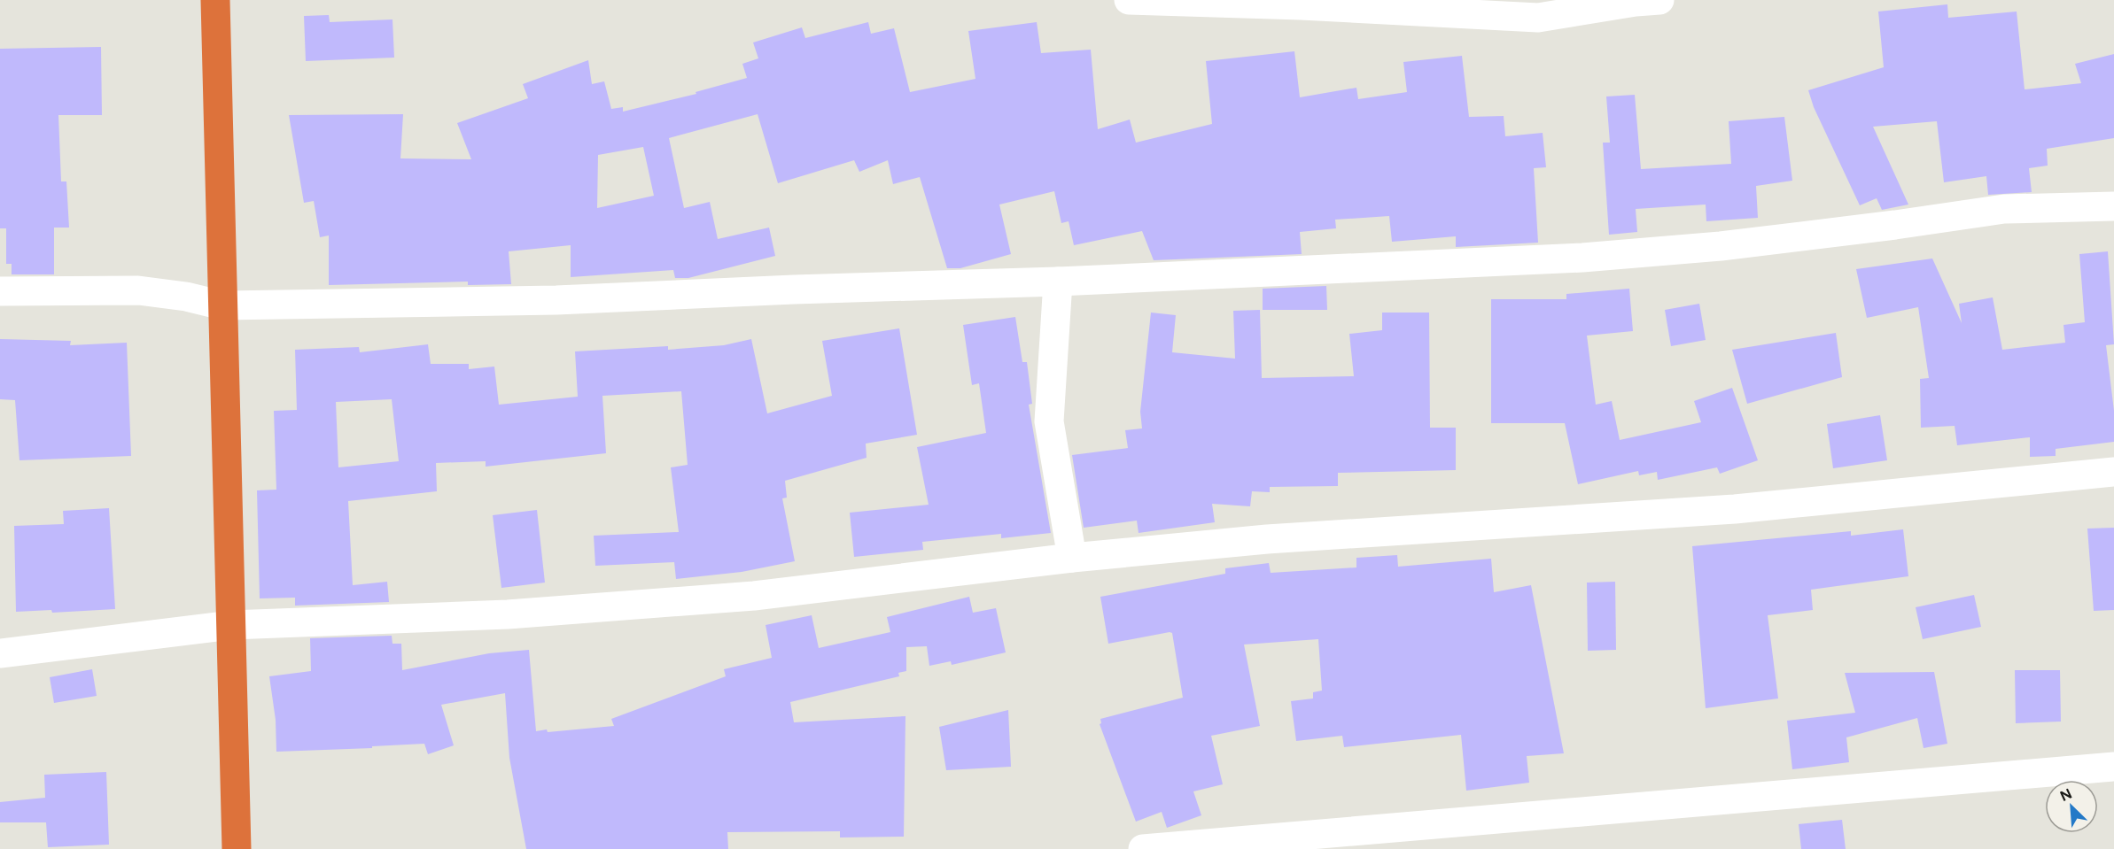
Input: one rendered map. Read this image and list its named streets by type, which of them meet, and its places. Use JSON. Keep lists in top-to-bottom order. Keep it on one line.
{"north":"top left"}
